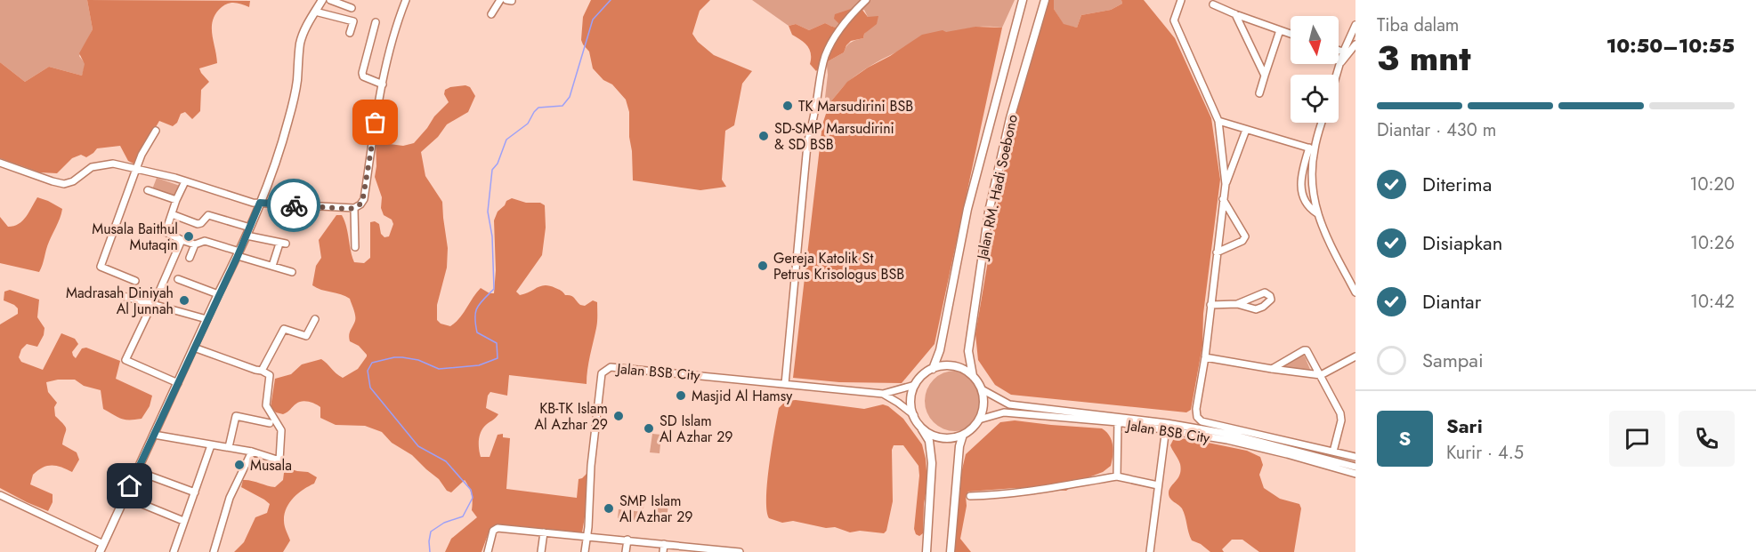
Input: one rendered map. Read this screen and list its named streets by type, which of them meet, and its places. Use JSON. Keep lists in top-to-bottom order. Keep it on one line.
{"streets":{"main road":["Jalan RM. Hadi Soebono"],"street":["Jalan BSB City"]},"crossings":[["Jalan RM. Hadi Soebono","Jalan BSB City"]],"places":["TK Marsudirini BSB","SD-SMP Marsudirini & SD BSB","Musala Baithul Mutaqin","Gereja Katolik St Petrus Krisologus BSB","Madrasah Diniyah Al Junnah","Masjid Al Hamsy","KB-TK Islam Al Azhar 29","SD Islam Al Azhar 29","Musala","SMP Islam Al Azhar 29"],"north":"bottom","page":{"heading":["3 mnt","Tiba dalam","10:50–10:55"],"panel":["Sari","Kurir · 4.5"],"bar":"Diantar · 430 m","list":[["Diterima","10:20"],["Disiapkan","10:26"],["Diantar","10:42"],"Sampai"],"round":"S"}}
